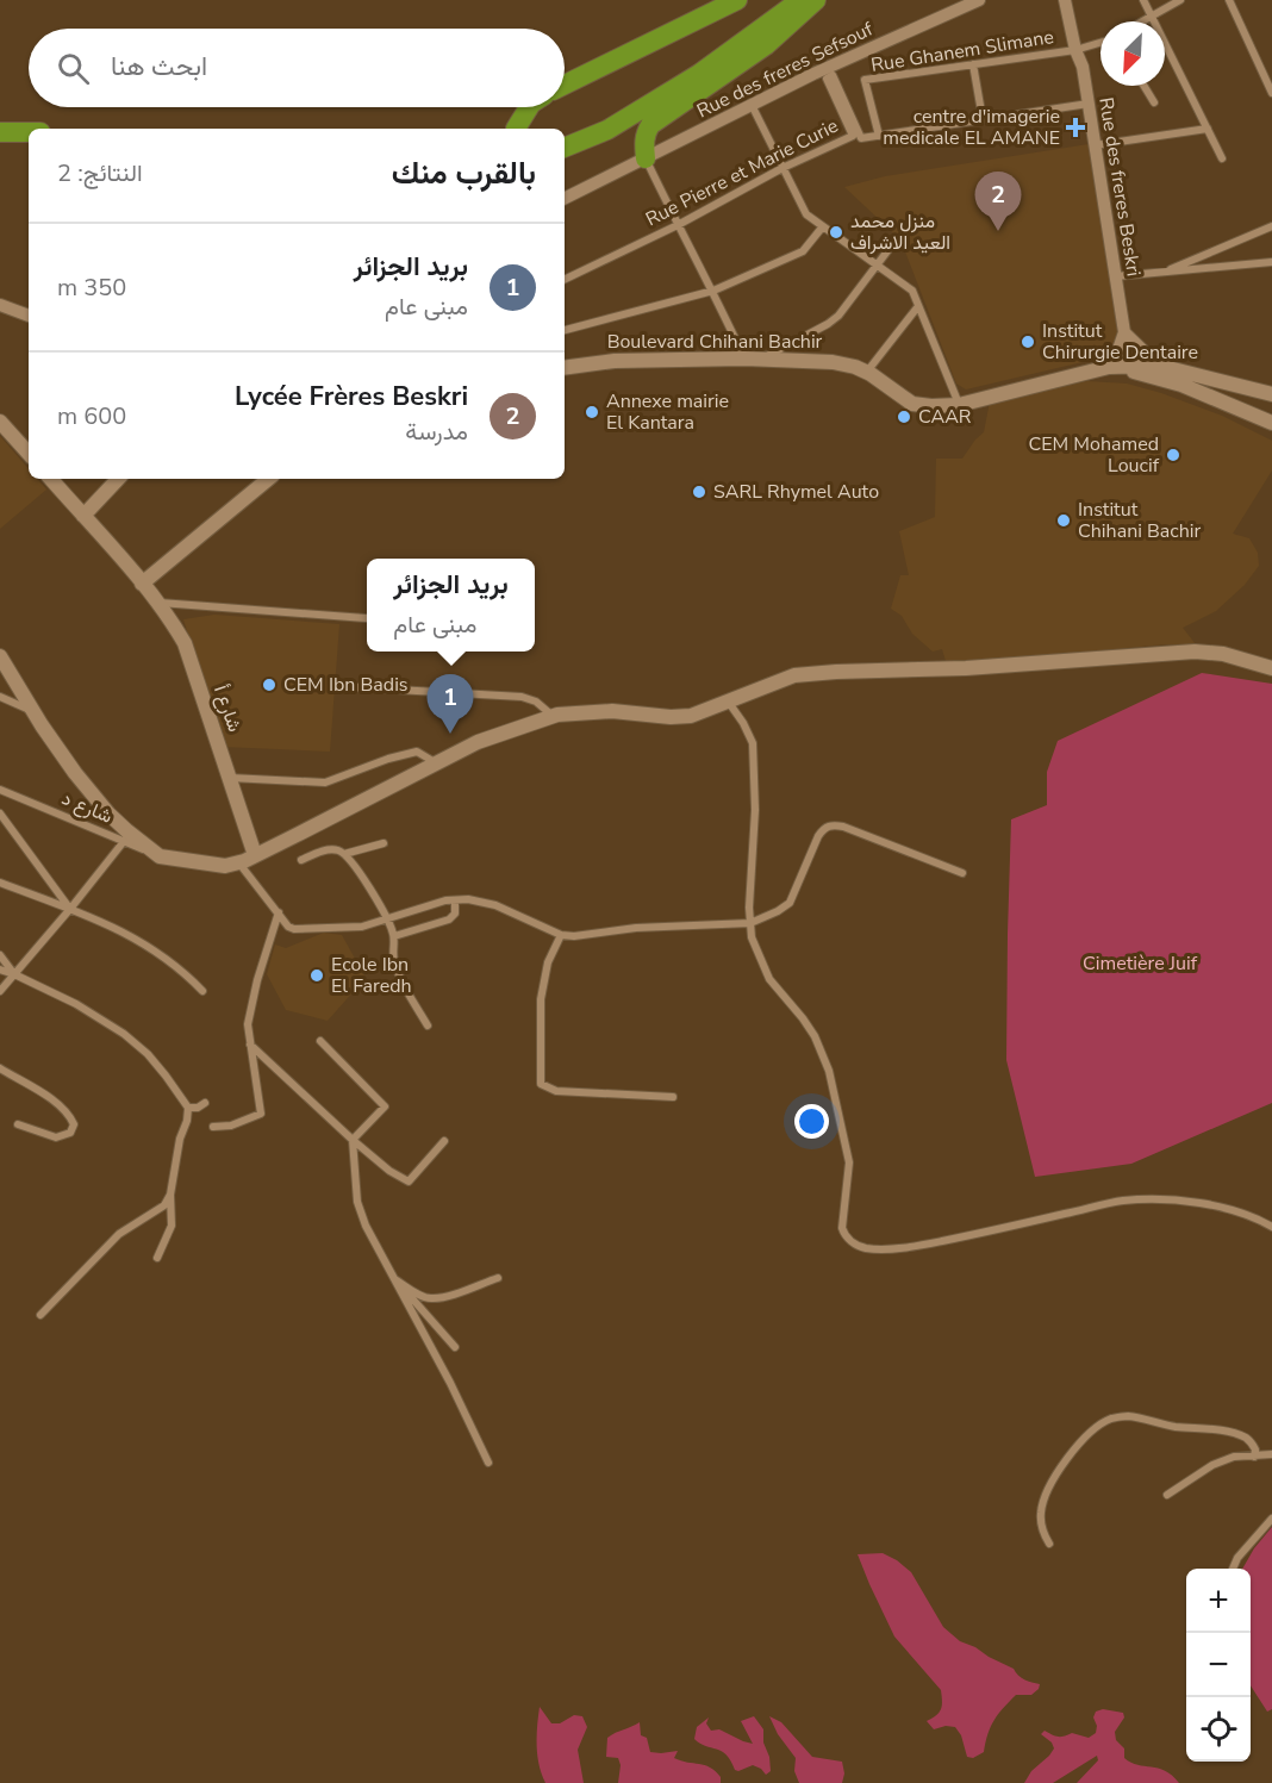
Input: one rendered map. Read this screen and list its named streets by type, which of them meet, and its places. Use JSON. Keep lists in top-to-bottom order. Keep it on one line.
{"streets":{"main road":["Boulevard Chihani Bachir","شارع أ"],"street":["Rue Ghanem Slimane","Rue des freres Sefsouf","Rue Pierre et Marie Curie","Rue des freres Beskri","شارع د"]},"crossings":[["Rue Ghanem Slimane","Rue Pierre et Marie Curie"],["Rue Ghanem Slimane","Rue des freres Beskri"],["Rue des freres Beskri","Boulevard Chihani Bachir"]],"parks":["Cimetière Juif"],"places":{"health":["centre d'imagerie medicale EL AMANE"],"other":["منزل محمد العيد الاشراف","Institut Chirurgie Dentaire","Annexe mairie El Kantara","CAAR","CEM Mohamed Loucif","SARL Rhymel Auto","Institut Chihani Bachir","CEM Ibn Badis","Ecole Ibn El Faredh"]},"north":"bottom left","page":{"search":"ابحث هنا","heading":["بالقرب منك","النتائج: 2"],"pins":["2","1"],"list":[{"mark":"1","name":"بريد الجزائر","note":"مبنى عام","value":"350 m"},{"mark":"2","name":"Lycée Frères Beskri","note":"مدرسة","value":"600 m"}],"popup":["بريد الجزائر","مبنى عام"],"map_buttons":["+","−"]}}
